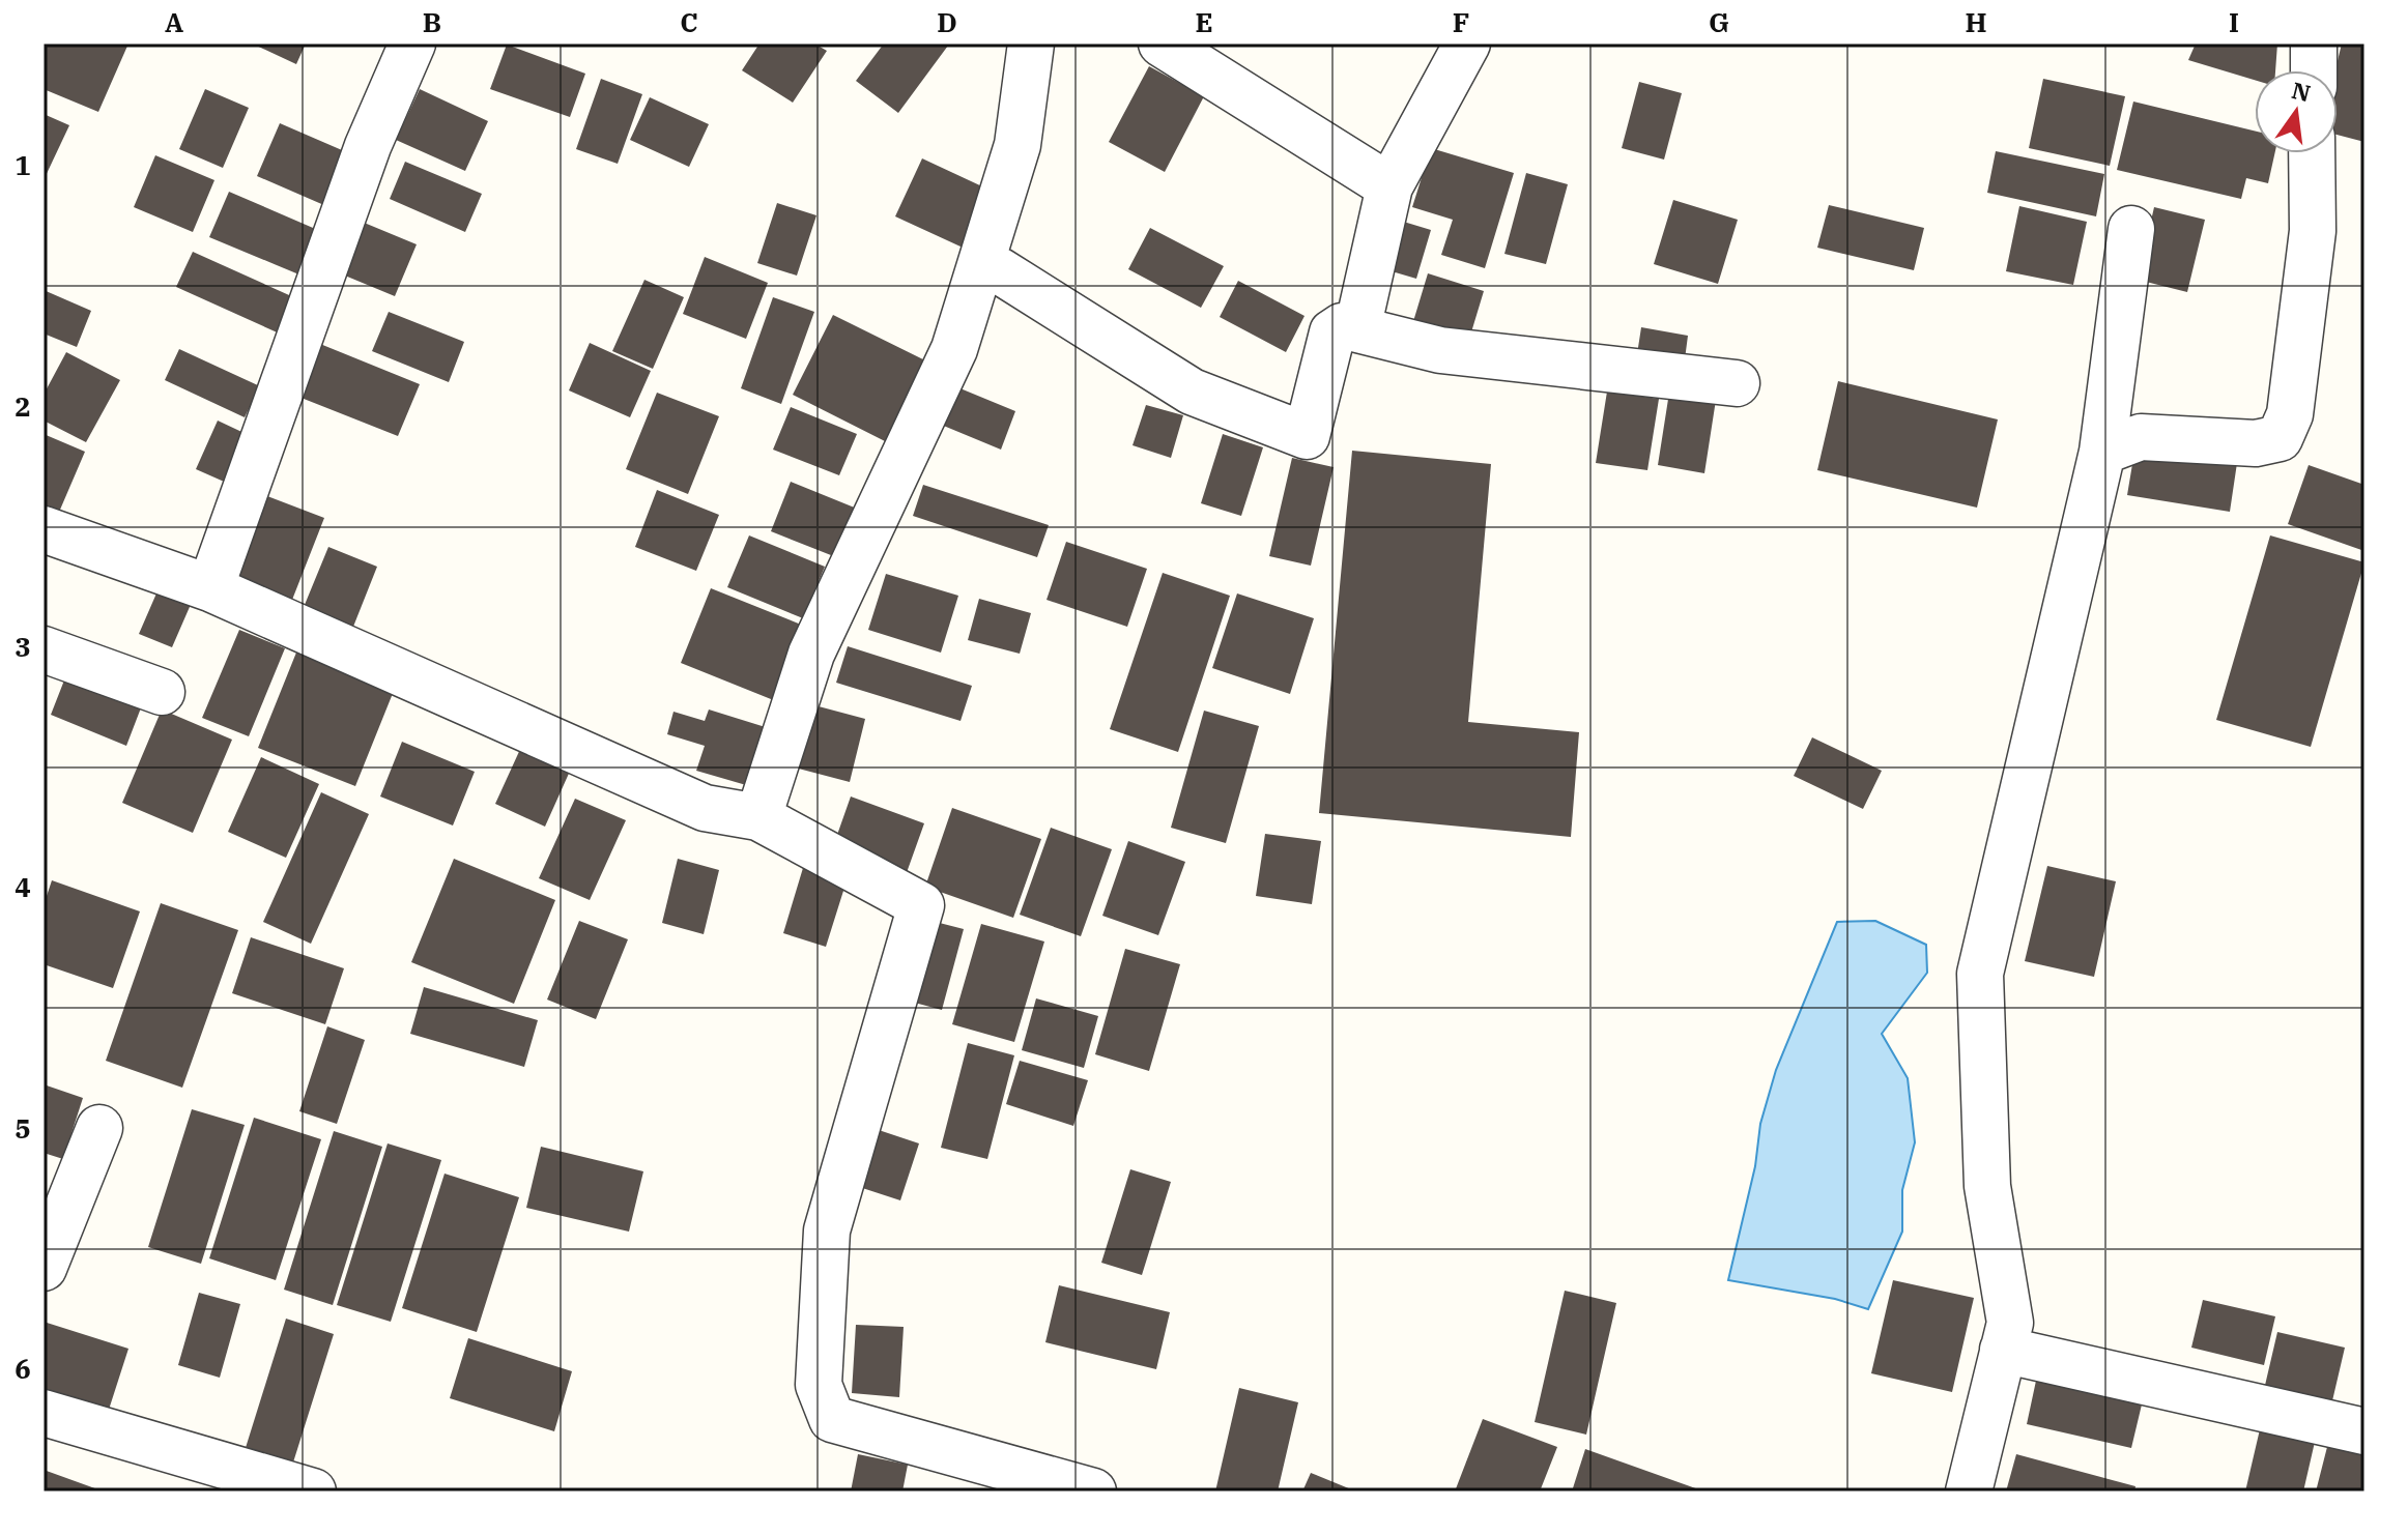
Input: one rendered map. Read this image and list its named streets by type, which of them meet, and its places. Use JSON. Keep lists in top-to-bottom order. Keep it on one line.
{"north":"top","grid":{"columns":["A","B","C","D","E","F","G","H","I"],"rows":["1","2","3","4","5","6"]}}
